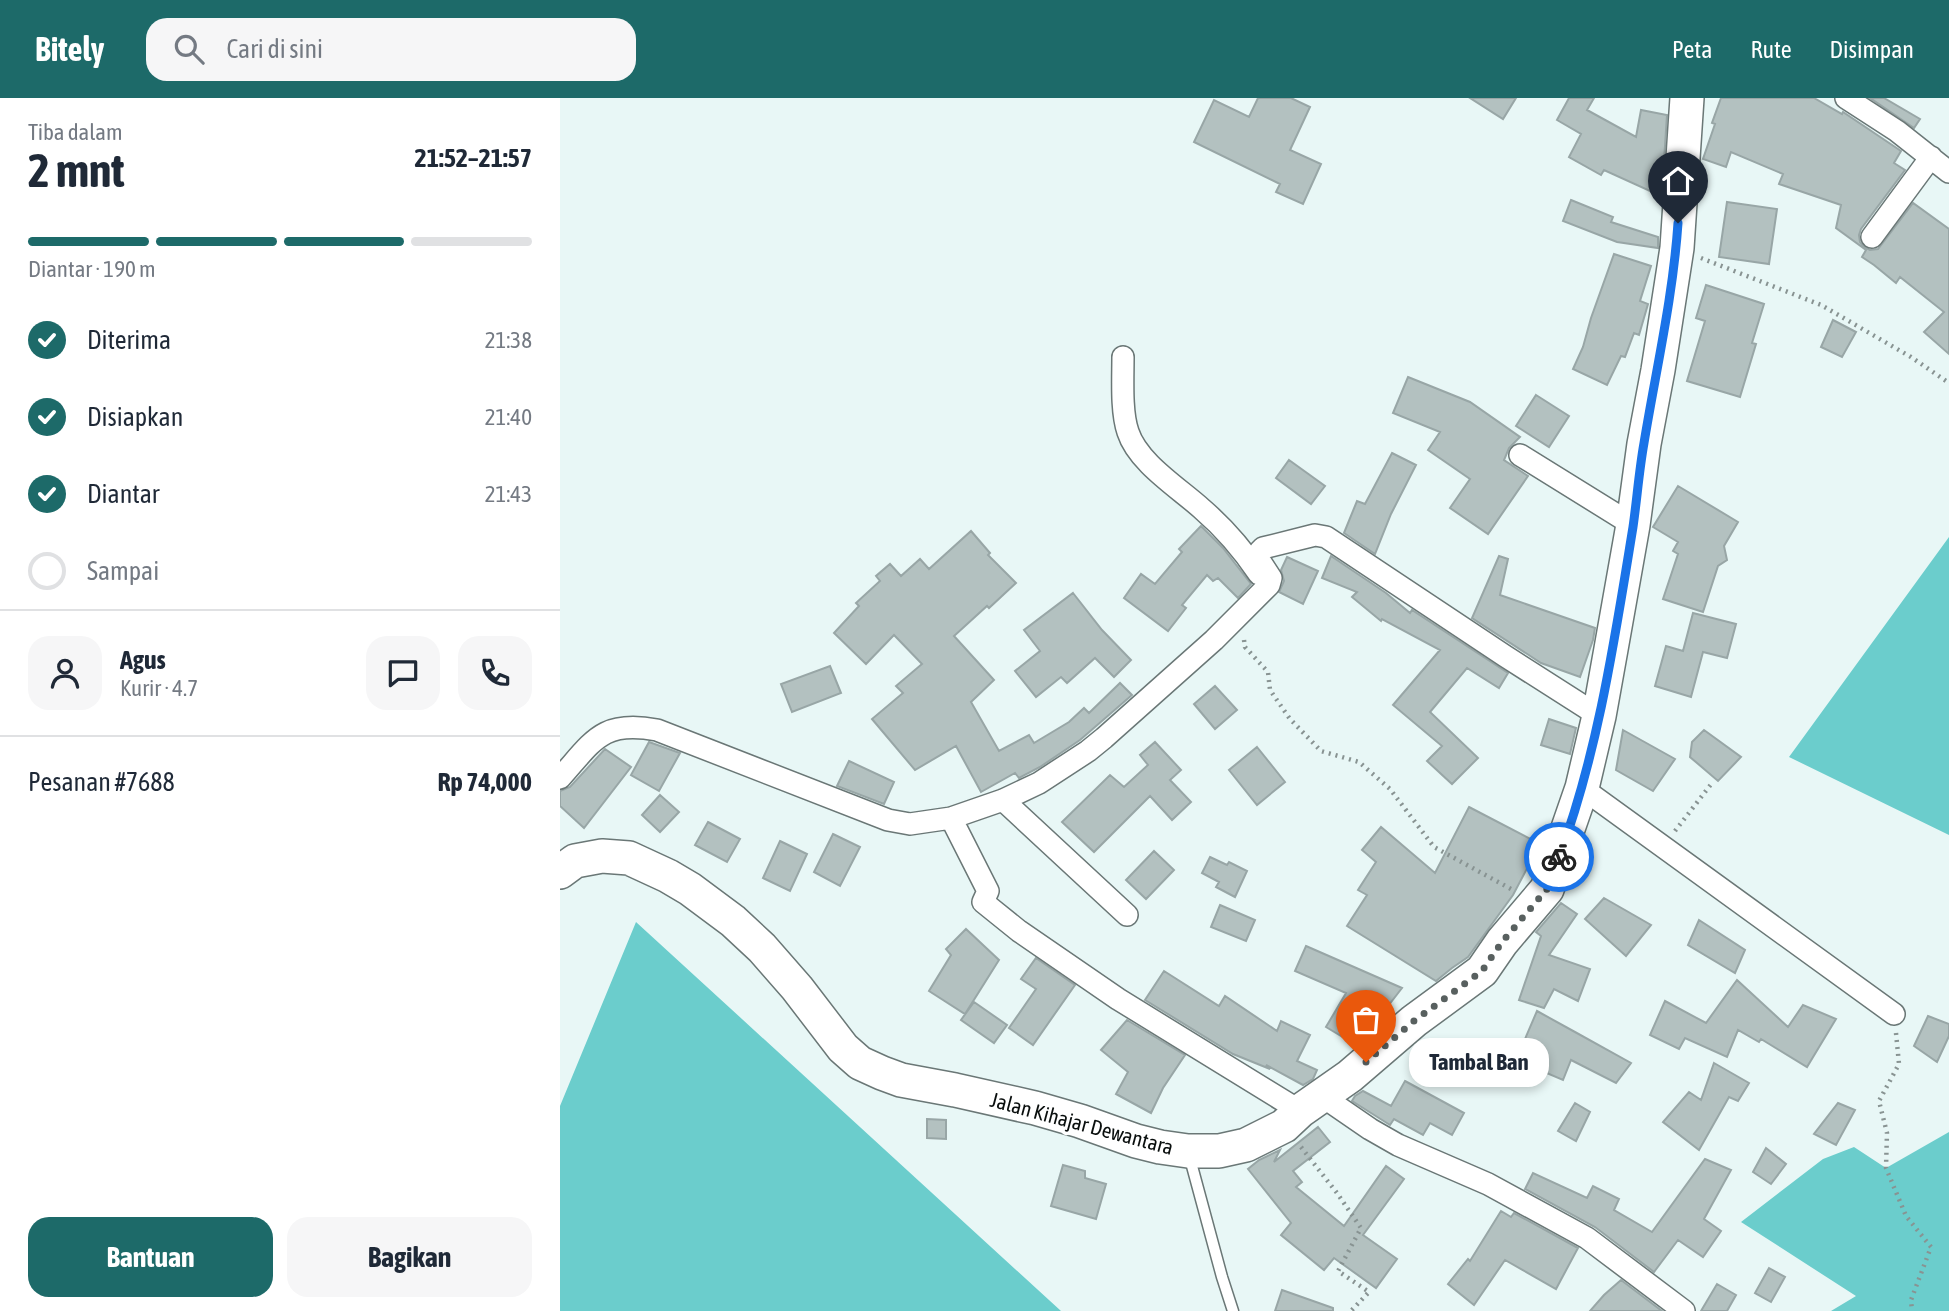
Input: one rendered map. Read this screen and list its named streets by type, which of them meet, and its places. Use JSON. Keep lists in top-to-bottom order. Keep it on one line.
{"streets":{"main road":["Jalan Kihajar Dewantara"]},"places":["Tambal Ban"],"page":{"header":"Bitely","search":"Cari di sini","nav":["Peta","Rute","Disimpan"],"heading":["2 mnt","Tiba dalam","21:52–21:57"],"panel":["Agus","Kurir · 4.7","Pesanan #7688","Rp 74,000"],"bar":"Diantar · 190 m","list":[["Diterima","21:38"],["Disiapkan","21:40"],["Diantar","21:43"],"Sampai"],"bubble":"Tambal Ban","buttons":["Bantuan","Bagikan"]}}
